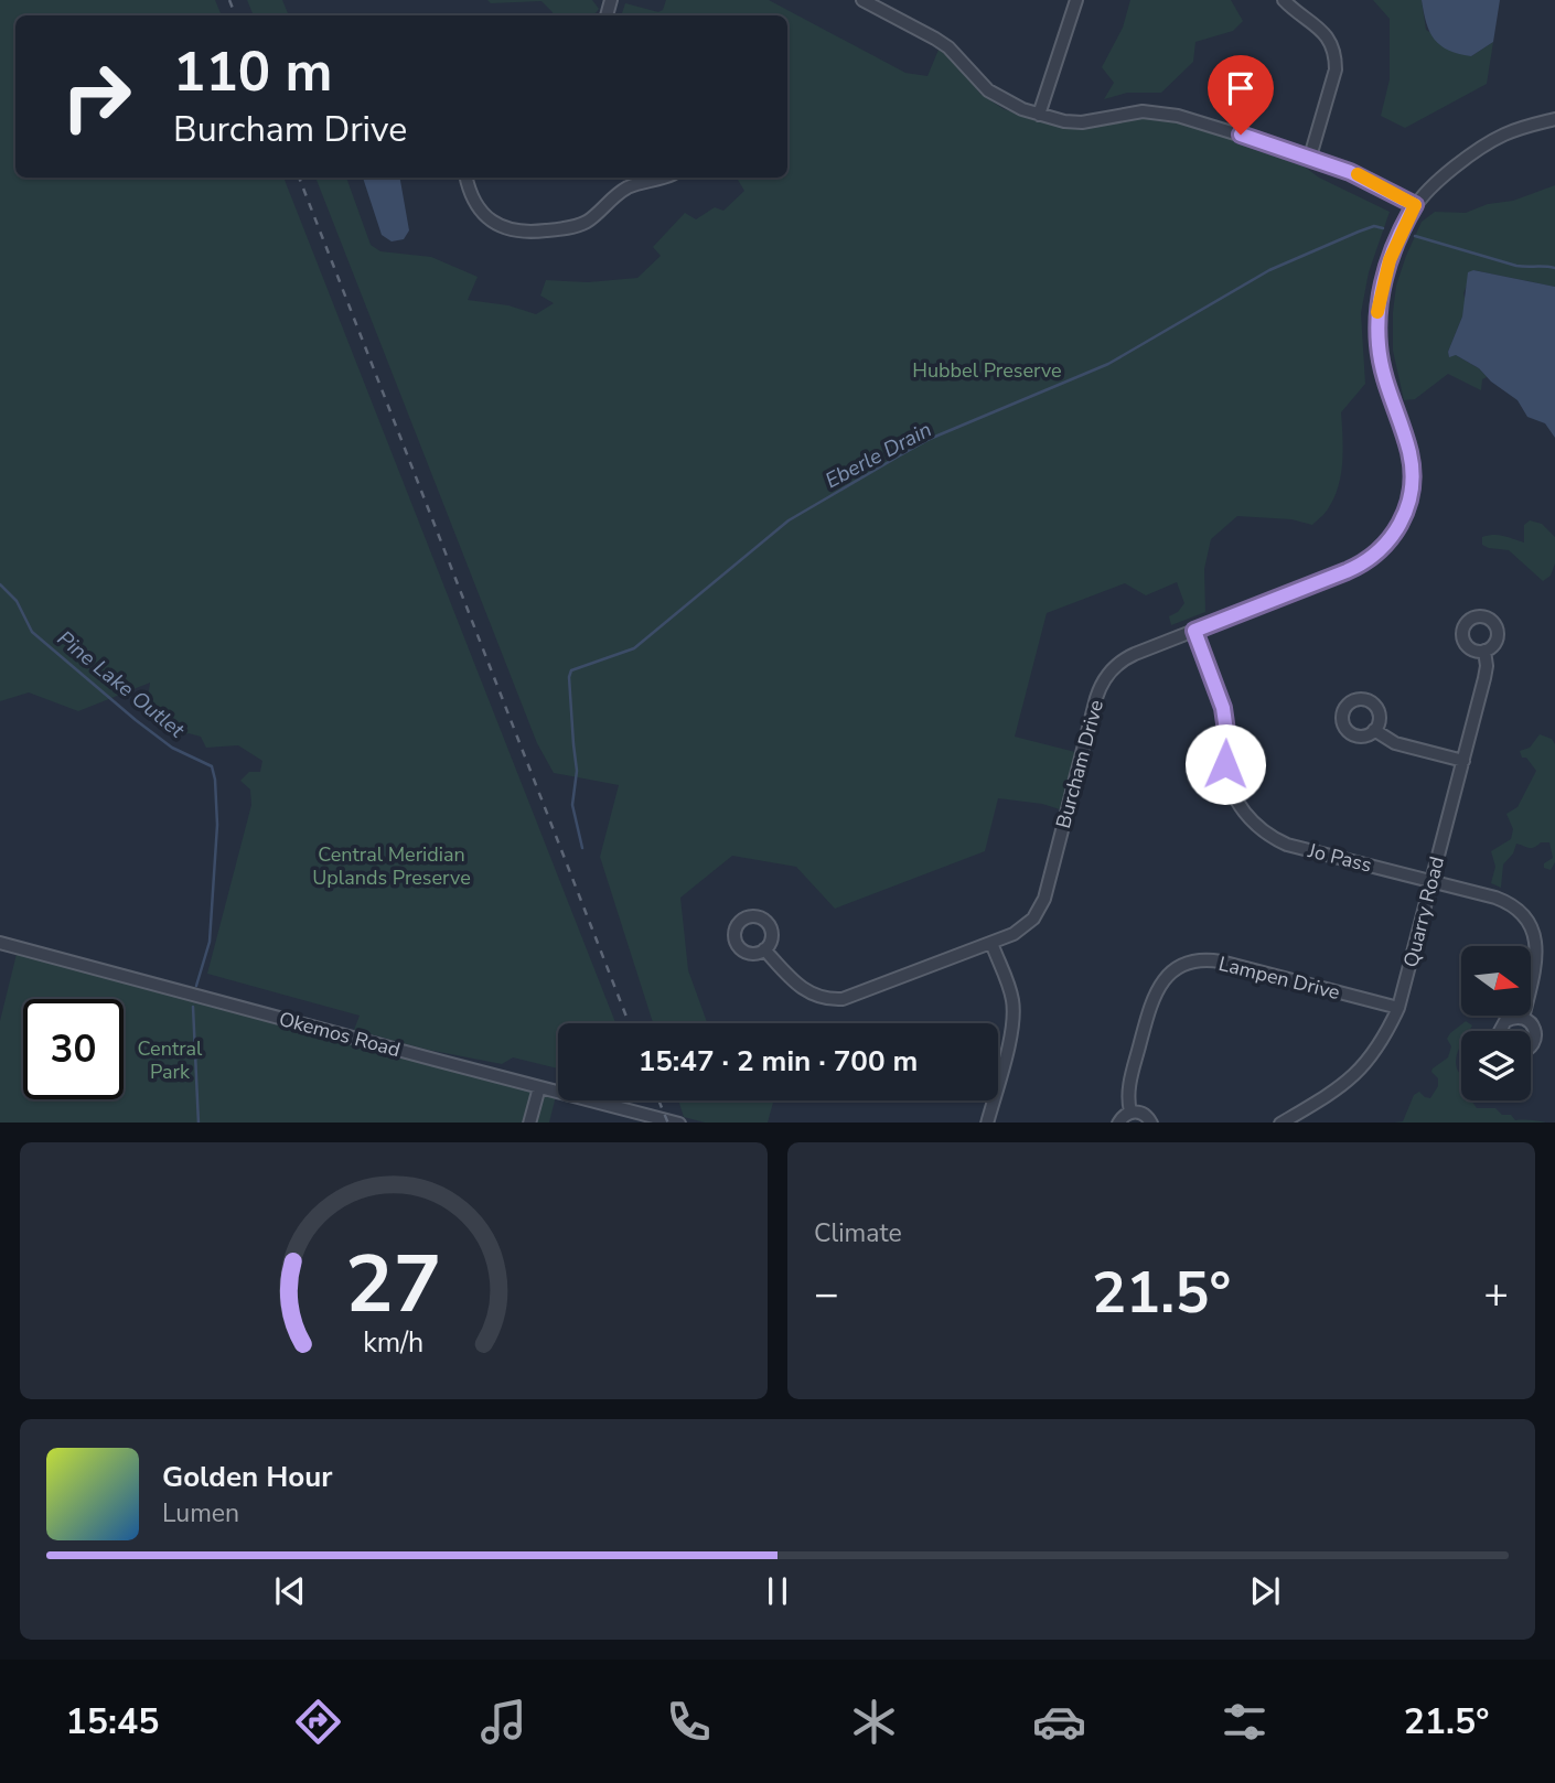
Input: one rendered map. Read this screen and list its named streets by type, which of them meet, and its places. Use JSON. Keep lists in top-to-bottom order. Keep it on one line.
{"streets":{"street":["Burcham Drive","Jo Pass","Quarry Road","Lampen Drive","Okemos Road"]},"crossings":[["Burcham Drive","Jo Pass"],["Jo Pass","Quarry Road"],["Quarry Road","Lampen Drive"]],"water":["Eberle Drain","Pine Lake Outlet"],"parks":["Hubbel Preserve","Central Meridian Uplands Preserve","Central Park"],"north":"right","page":{"turn":["110 m","Burcham Drive"],"limit":"30","trip":"15:47 · 2 min · 700 m","tile":"Climate","heat":["−","21.5°","+"],"song":["Golden Hour","Lumen"],"tabs":["15:45","21.5°"],"gauge":["27","km/h"]}}
